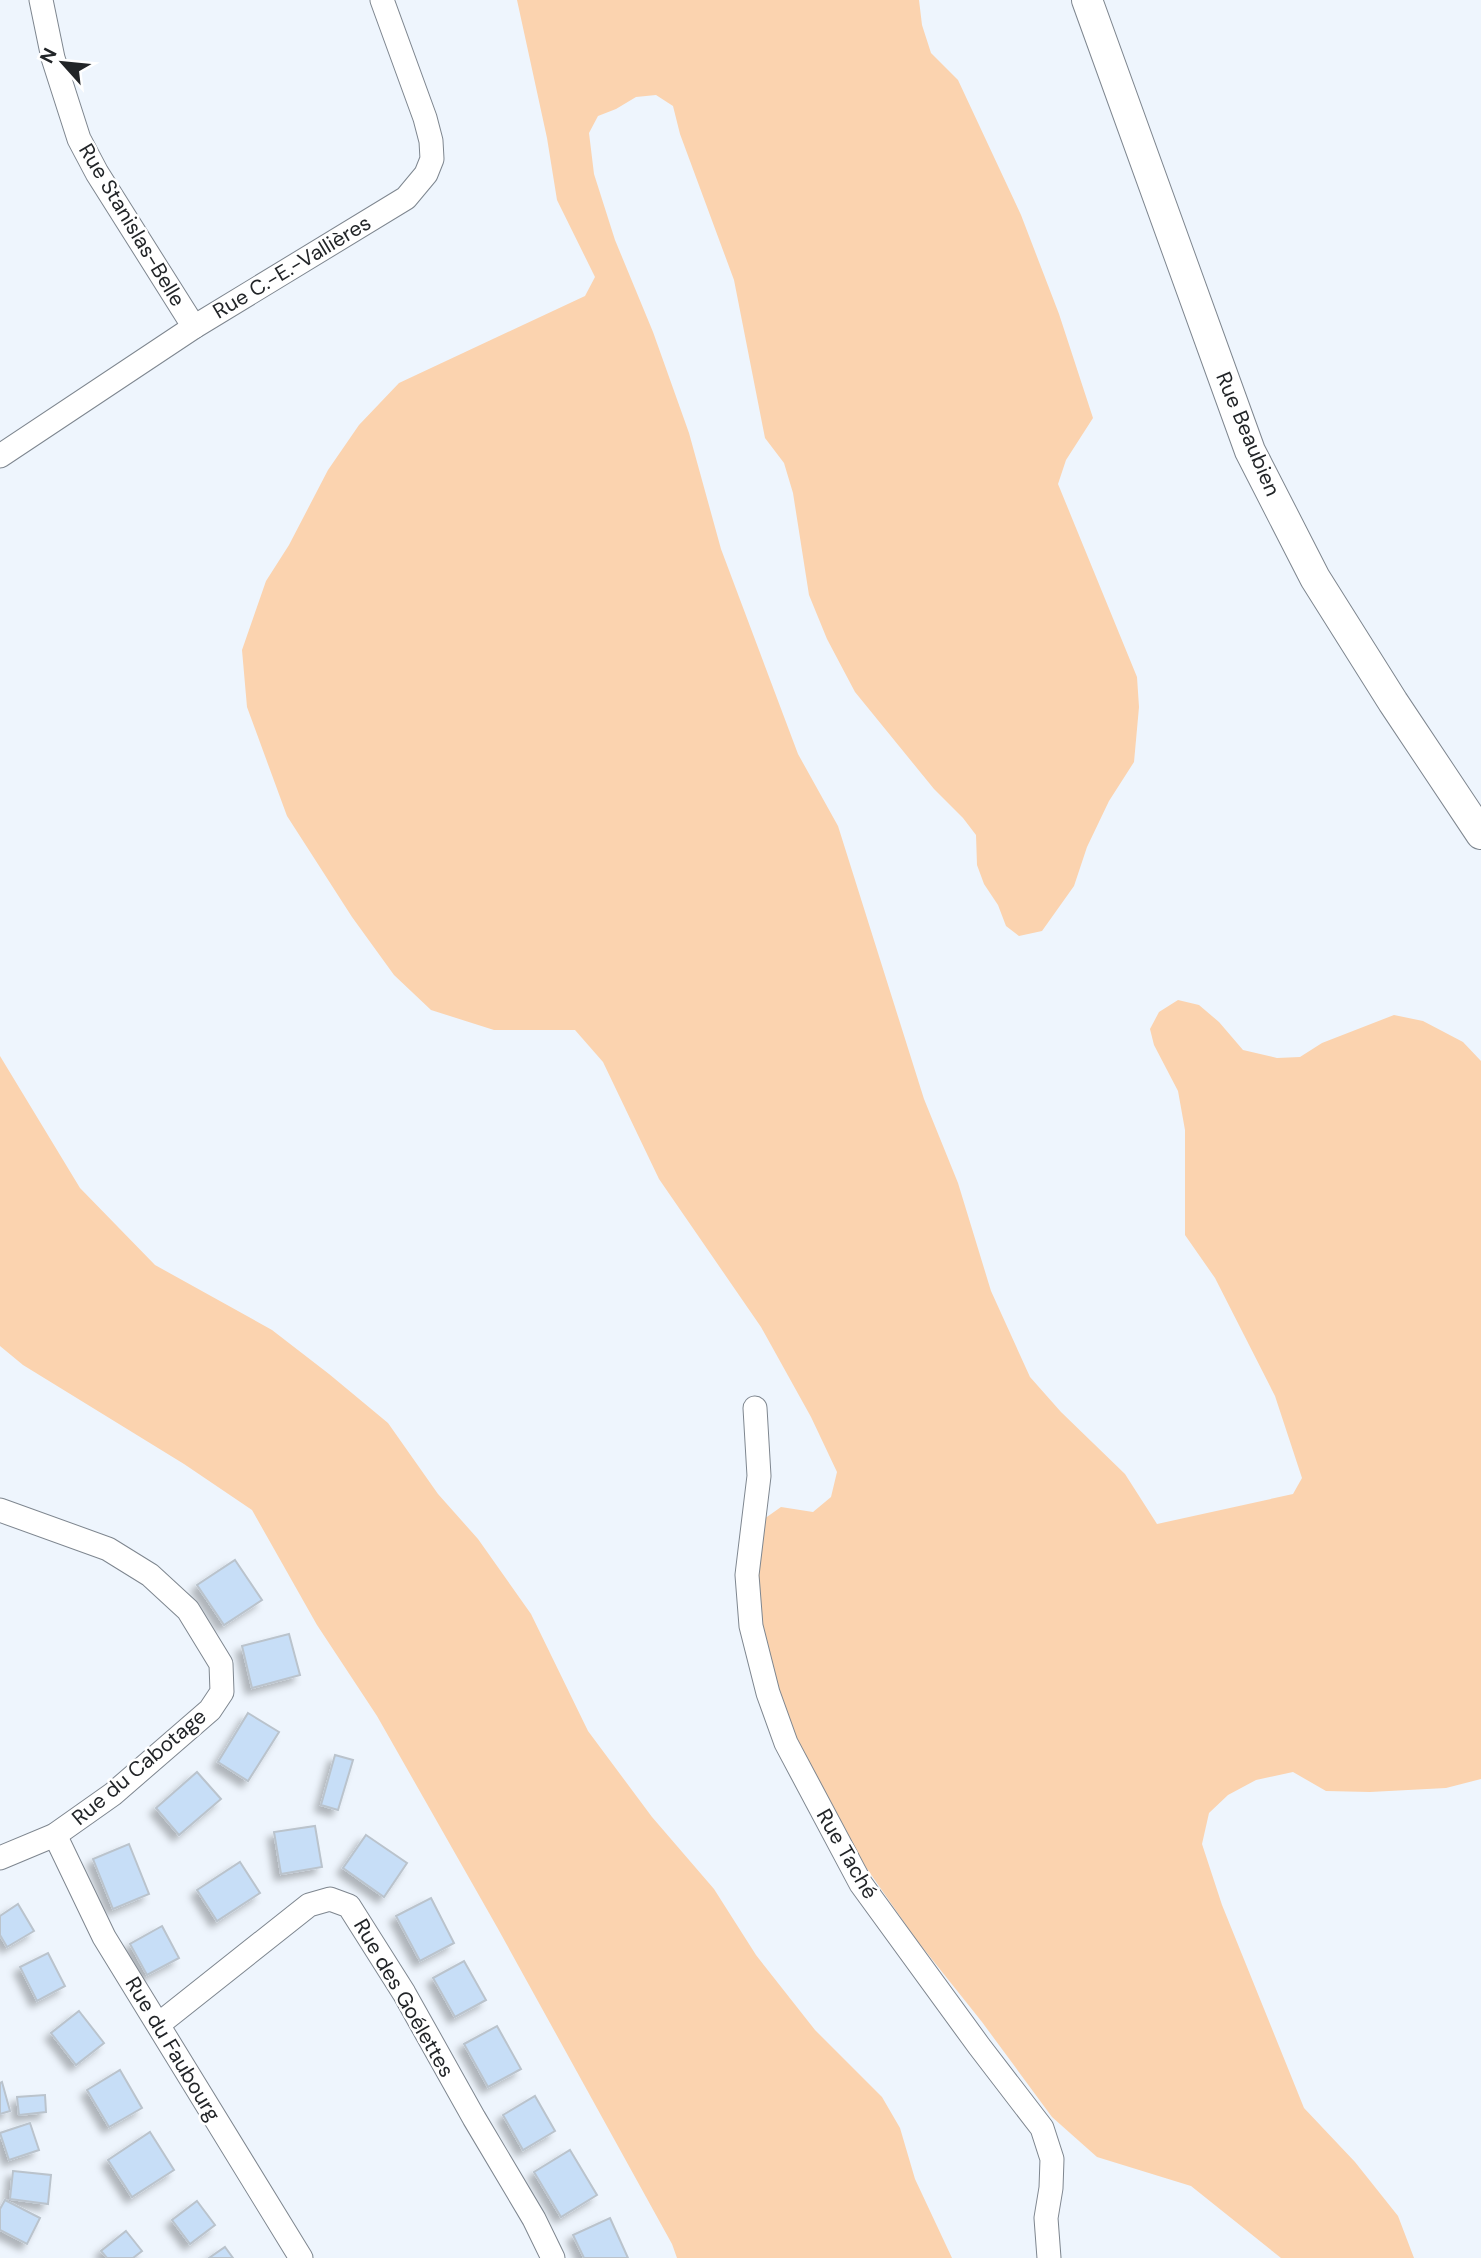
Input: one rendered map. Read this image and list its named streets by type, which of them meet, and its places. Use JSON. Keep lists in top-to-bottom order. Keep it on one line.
{"streets":{"main road":["Rue Beaubien"],"street":["Rue Stanislas-Belle","Rue C.-E.-Vallières","Rue du Cabotage","Rue Taché","Rue des Goélettes","Rue du Faubourg"]},"crossings":[["Rue Stanislas-Belle","Rue C.-E.-Vallières"],["Rue du Cabotage","Rue du Faubourg"],["Rue des Goélettes","Rue du Faubourg"]],"north":"top left"}
